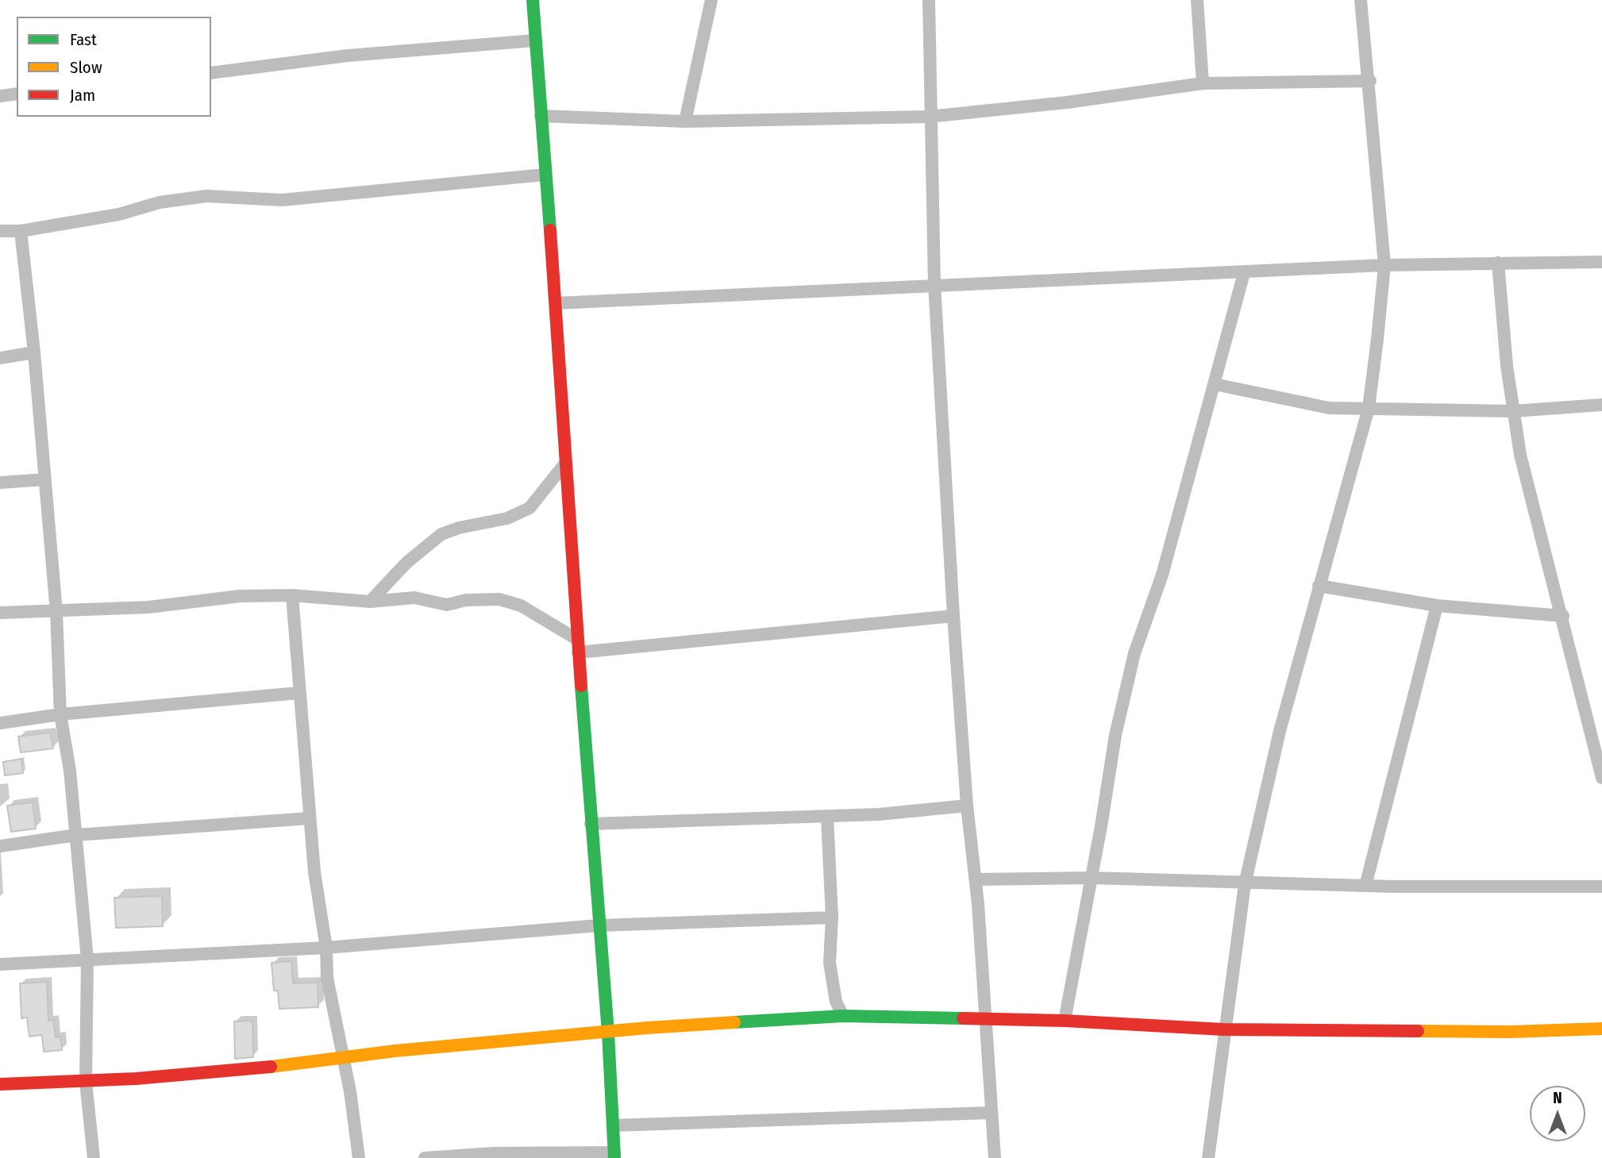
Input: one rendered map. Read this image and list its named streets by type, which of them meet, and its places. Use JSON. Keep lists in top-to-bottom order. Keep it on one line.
{"legend":["Fast","Slow","Jam"],"north":"top"}
